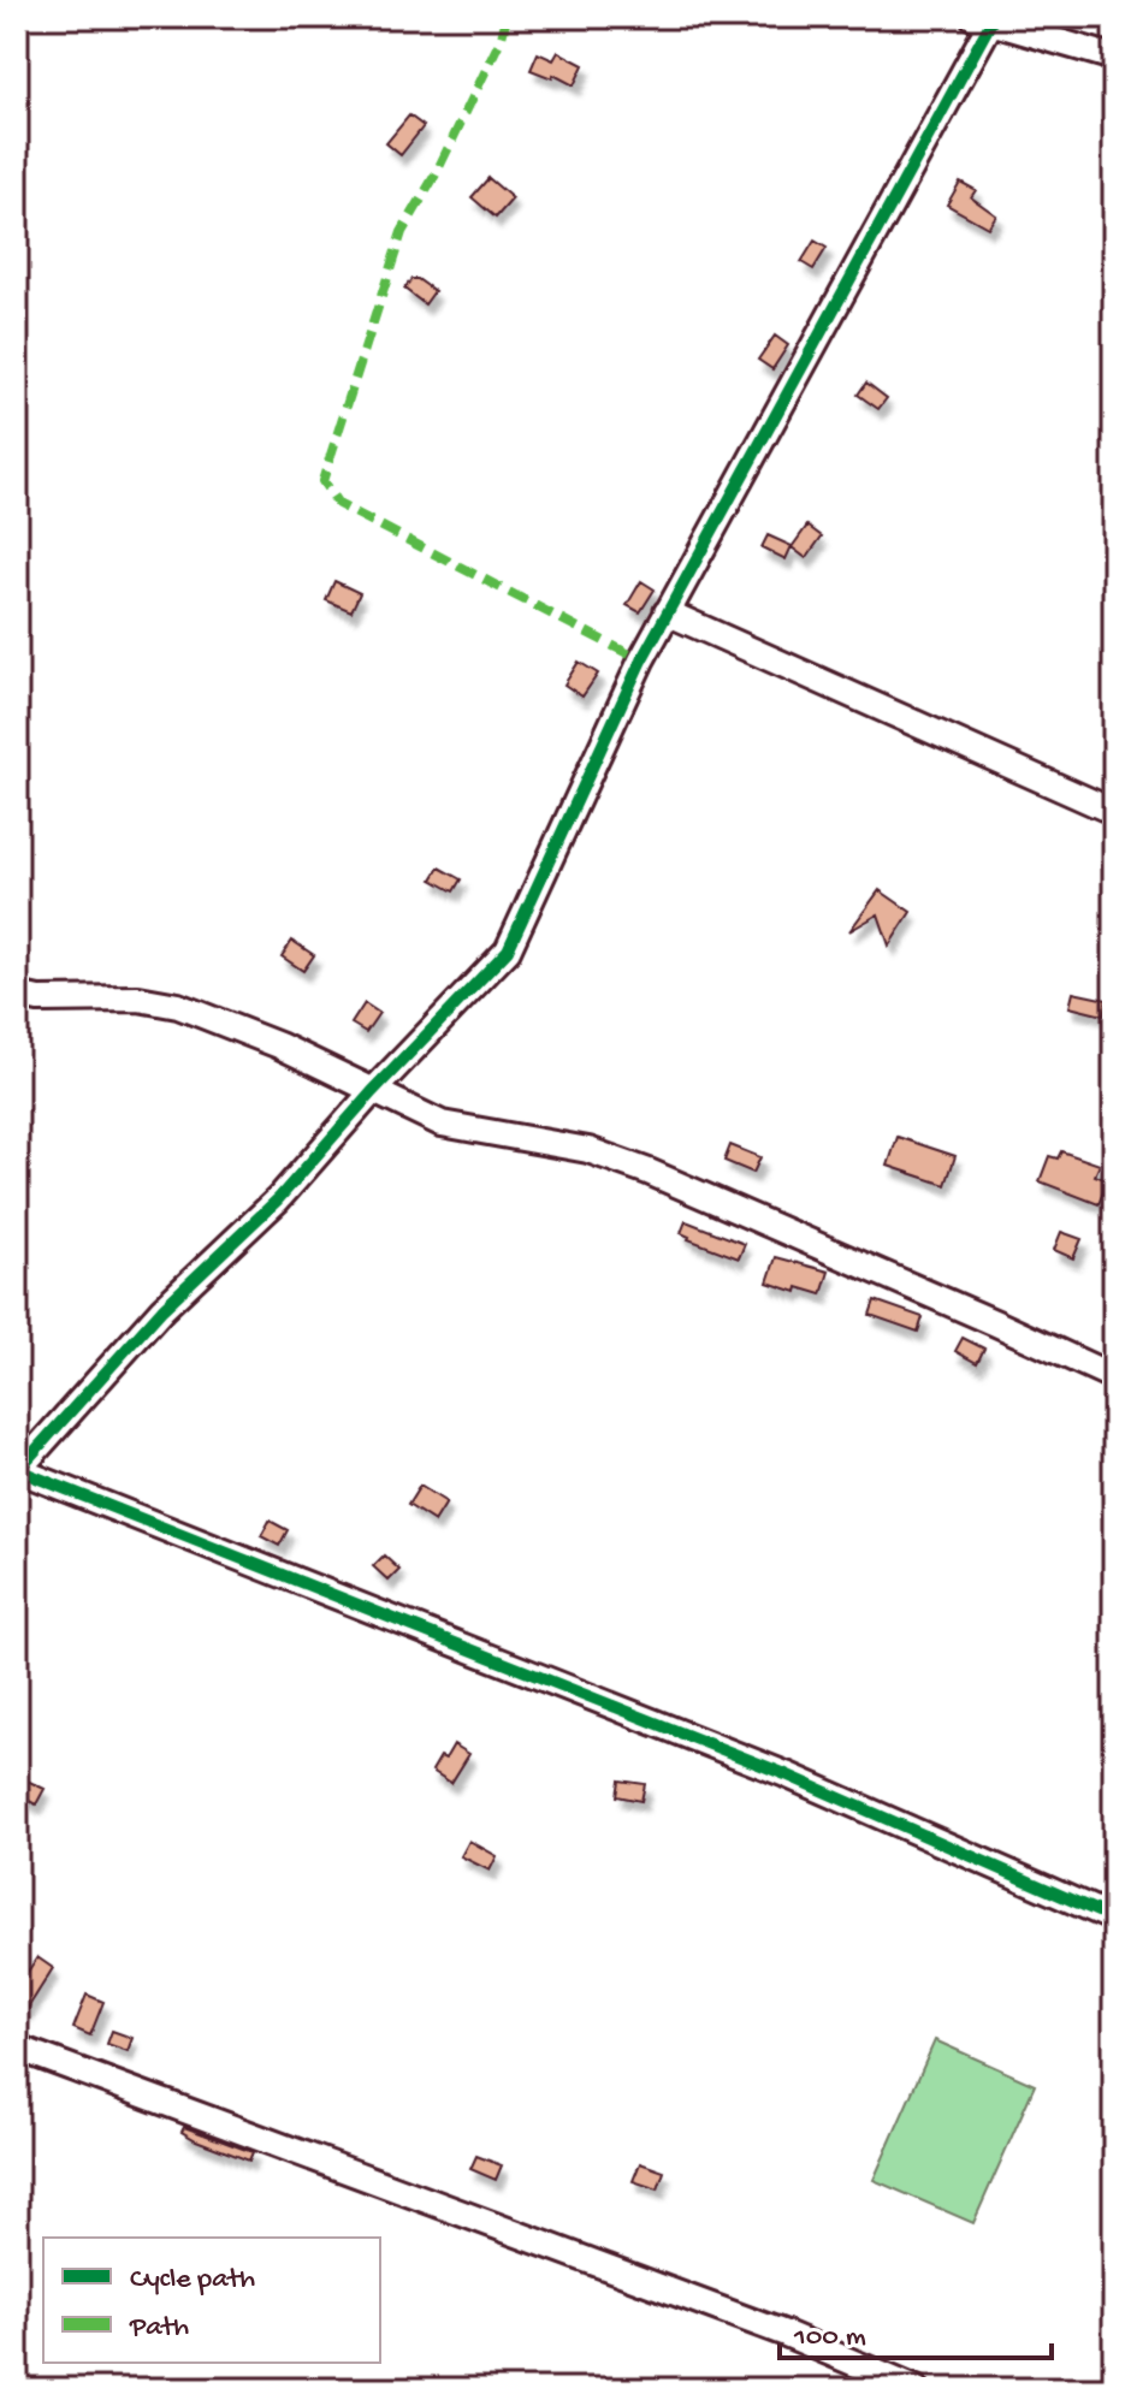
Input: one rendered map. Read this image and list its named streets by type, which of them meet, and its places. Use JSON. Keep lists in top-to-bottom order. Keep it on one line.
{"legend":["Cycle path","Path"],"scale_bar":"100 m"}
